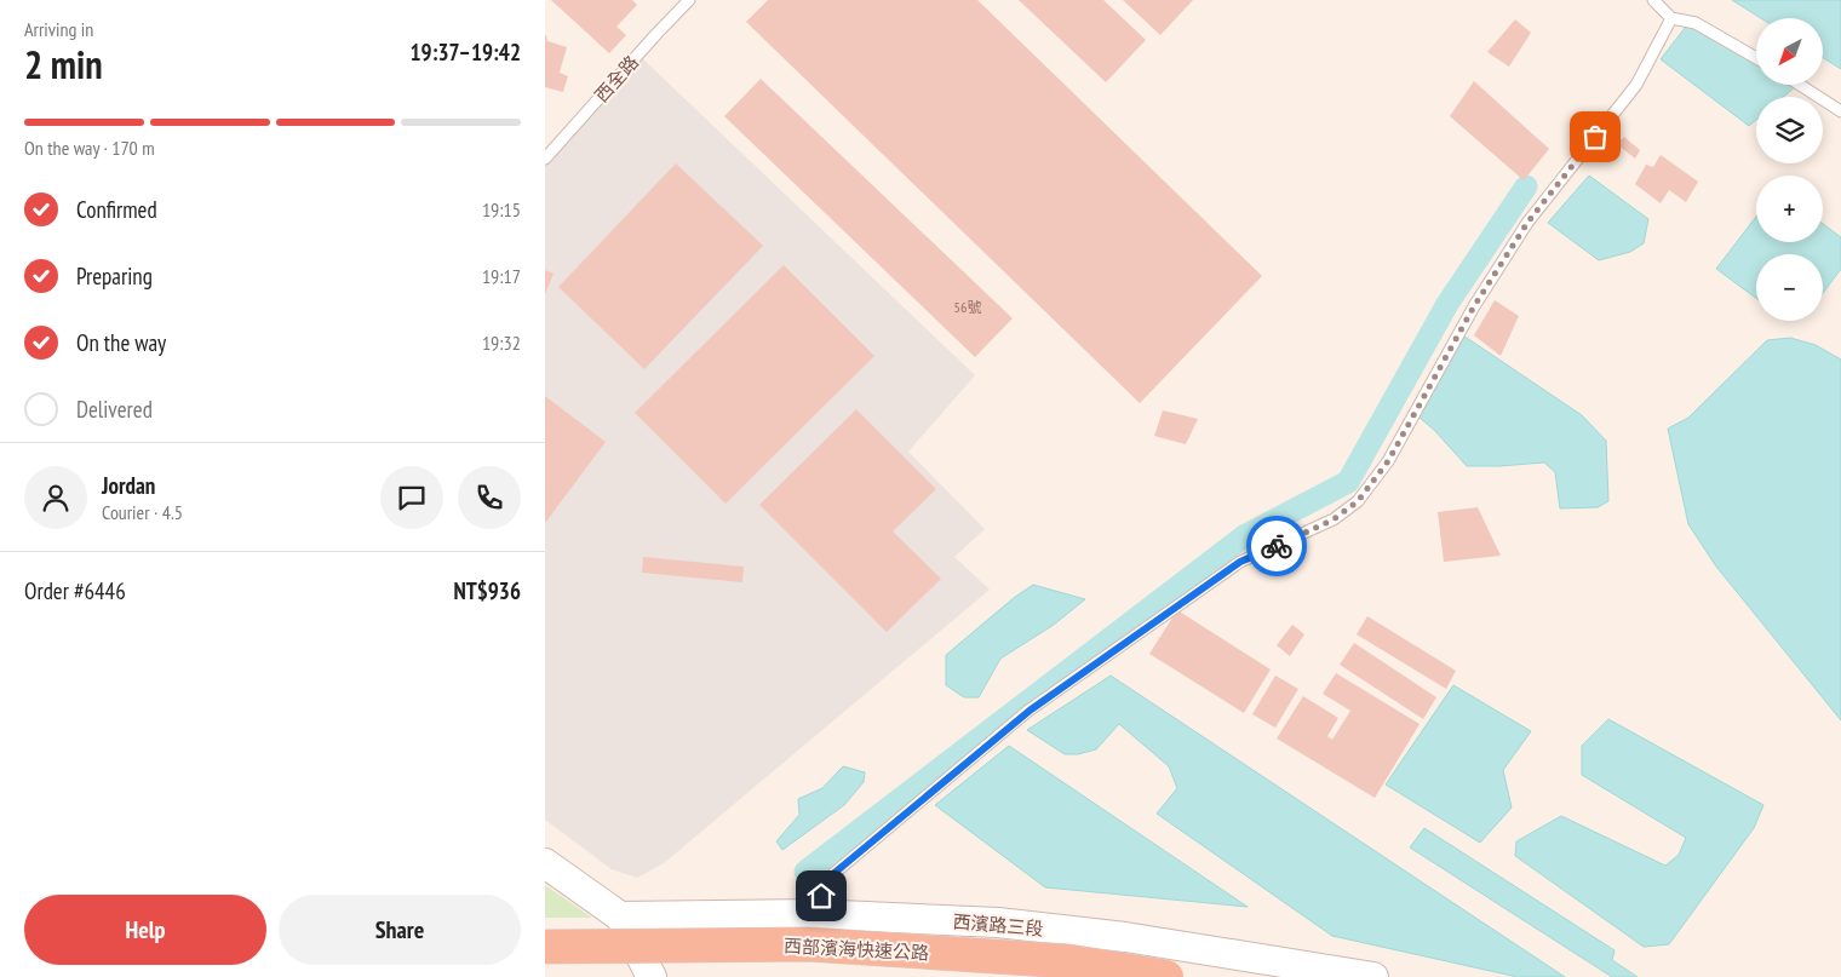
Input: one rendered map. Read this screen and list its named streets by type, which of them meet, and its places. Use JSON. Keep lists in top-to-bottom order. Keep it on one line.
{"streets":{"highway":["西部濱海快速公路"],"street":["西濱路三段"],"lane":["西全路"]},"house_numbers":["56號"],"north":"bottom left","page":{"heading":["2 min","Arriving in","19:37–19:42"],"panel":["Jordan","Courier · 4.5","Order #6446","NT$936"],"map_buttons":["+","−"],"bar":"On the way · 170 m","list":[["Confirmed","19:15"],["Preparing","19:17"],["On the way","19:32"],"Delivered"],"buttons":["Help","Share"]}}
